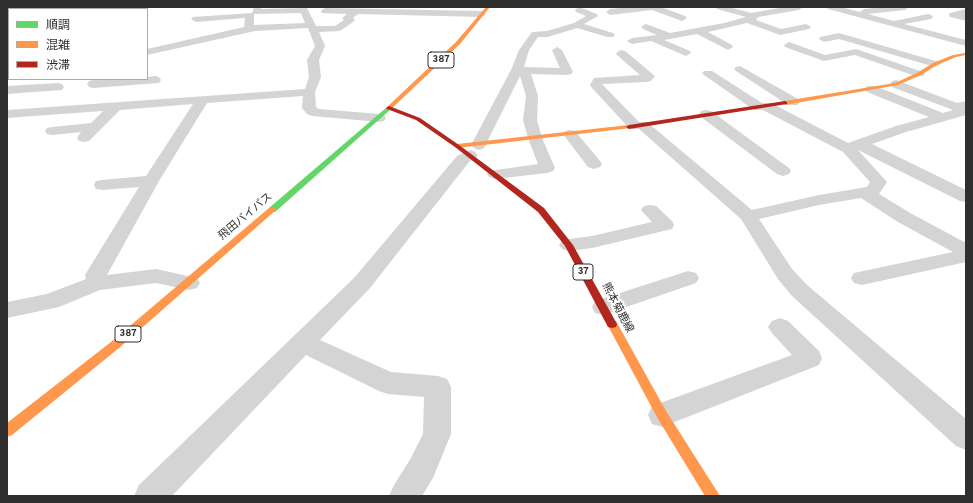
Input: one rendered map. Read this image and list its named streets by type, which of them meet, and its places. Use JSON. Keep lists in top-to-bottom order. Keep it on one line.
{"streets":{"main road":["387","飛田バイパス","37","熊本菊鹿線"]},"crossings":[["飛田バイパス","熊本菊鹿線"]],"legend":["順調","混雑","渋滞"]}
